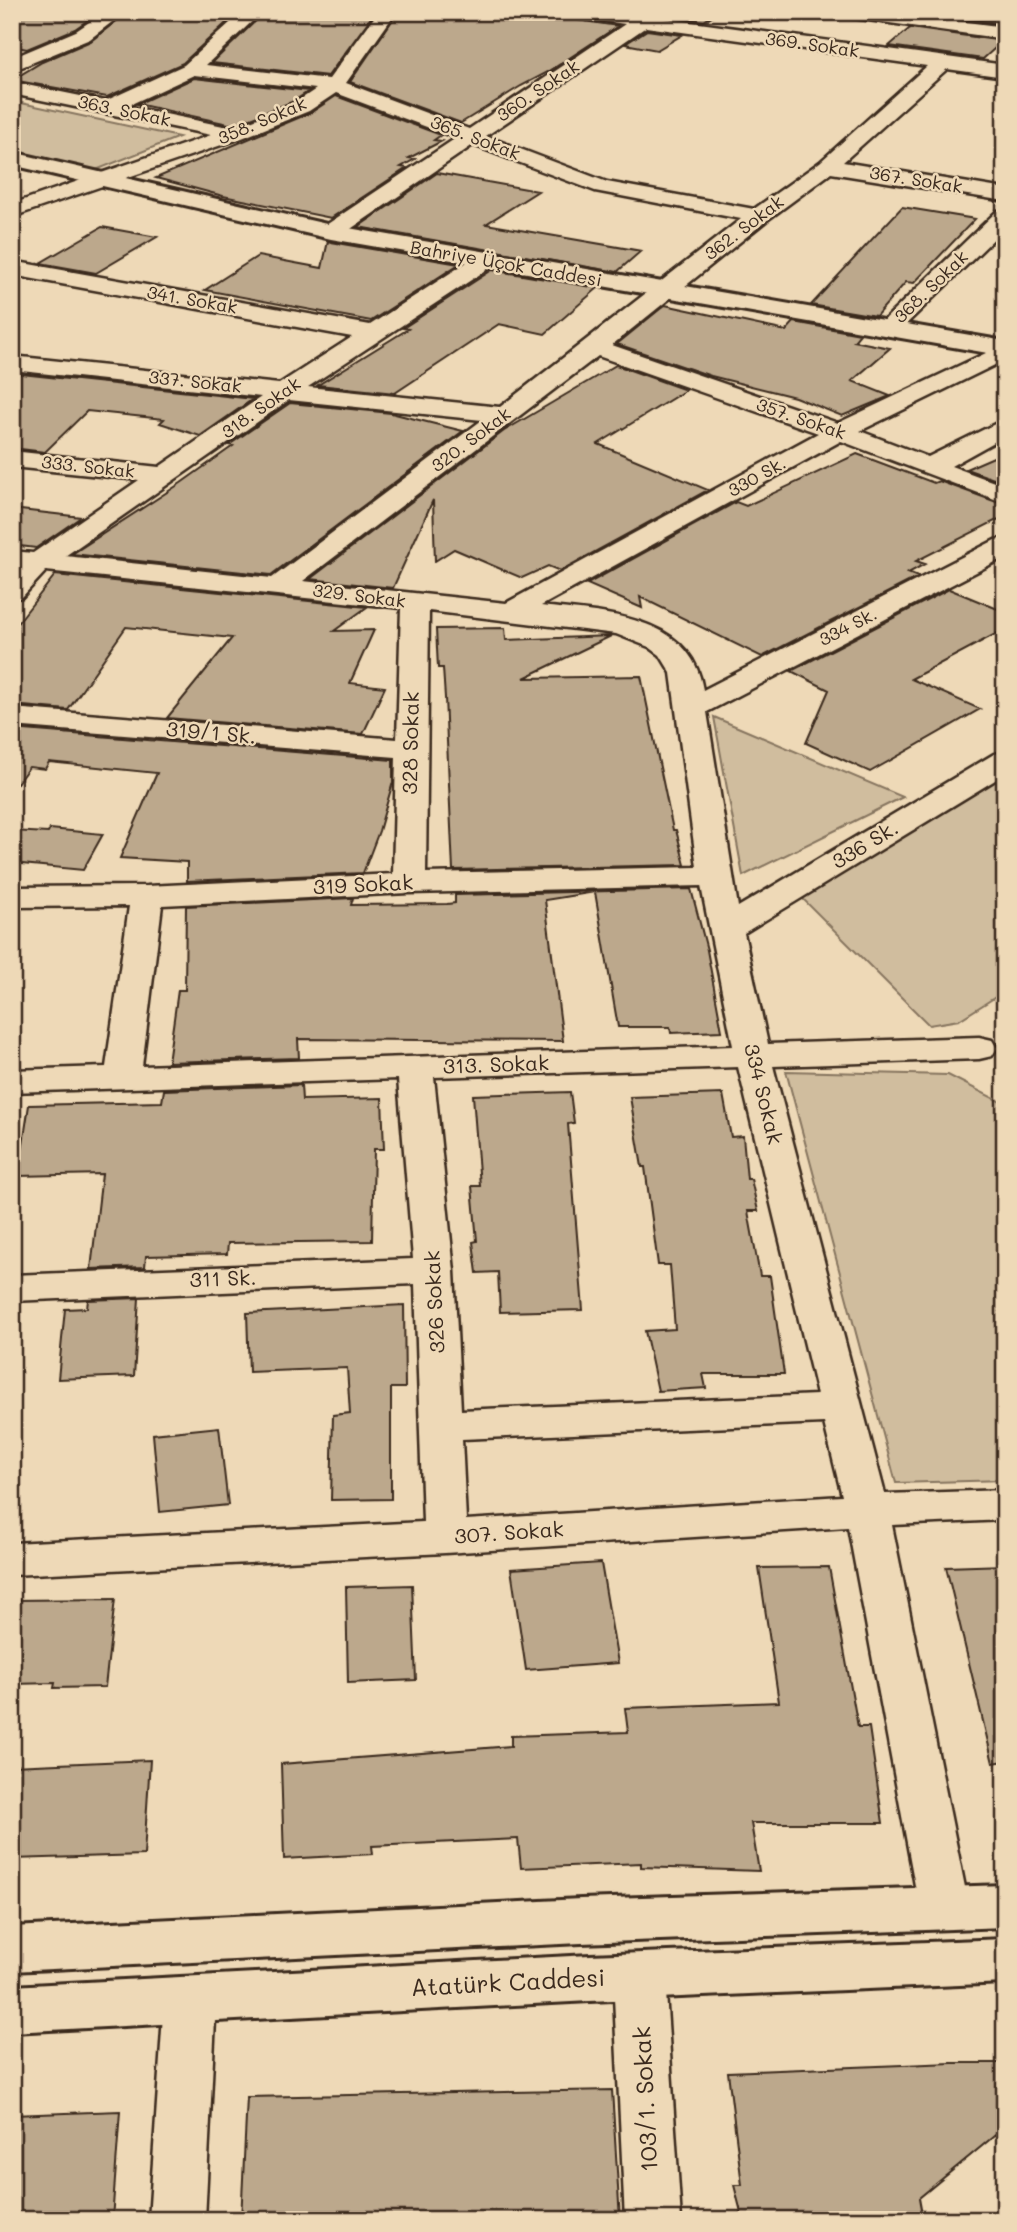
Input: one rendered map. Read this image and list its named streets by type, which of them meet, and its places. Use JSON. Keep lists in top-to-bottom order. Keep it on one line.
{"streets":{"street":["369. Sokak","360. Sokak","363. Sokak","358. Sokak","365. Sokak","367. Sokak","362. Sokak","Bahriye Üçok Caddesi","368. Sokak","341. Sokak","337. Sokak","318. Sokak","357. Sokak","320. Sokak","333. Sokak","330 Sk.","329. Sokak","334 Sk.","319/1 Sk.","328 Sokak","336 Sk.","319 Sokak","313. Sokak","334 Sokak","311 Sk.","326 Sokak","307. Sokak","Atatürk Caddesi","103/1. Sokak"]},"crossings":[["369. Sokak","360. Sokak"],["369. Sokak","362. Sokak"],["360. Sokak","365. Sokak"],["360. Sokak","Bahriye Üçok Caddesi"],["363. Sokak","358. Sokak"],["358. Sokak","365. Sokak"],["358. Sokak","Bahriye Üçok Caddesi"],["365. Sokak","362. Sokak"],["367. Sokak","362. Sokak"],["362. Sokak","Bahriye Üçok Caddesi"],["362. Sokak","320. Sokak"],["Bahriye Üçok Caddesi","368. Sokak"],["Bahriye Üçok Caddesi","318. Sokak"],["Bahriye Üçok Caddesi","320. Sokak"],["Bahriye Üçok Caddesi","330 Sk."],["341. Sokak","318. Sokak"],["337. Sokak","318. Sokak"],["337. Sokak","320. Sokak"],["318. Sokak","333. Sokak"],["318. Sokak","329. Sokak"],["357. Sokak","320. Sokak"],["357. Sokak","330 Sk."],["320. Sokak","329. Sokak"],["330 Sk.","329. Sokak"],["329. Sokak","328 Sokak"],["329. Sokak","334 Sokak"],["334 Sk.","334 Sokak"],["319/1 Sk.","328 Sokak"],["328 Sokak","319 Sokak"],["336 Sk.","334 Sokak"],["319 Sokak","334 Sokak"],["313. Sokak","334 Sokak"],["313. Sokak","326 Sokak"],["334 Sokak","307. Sokak"],["311 Sk.","326 Sokak"],["326 Sokak","307. Sokak"],["Atatürk Caddesi","103/1. Sokak"]]}
